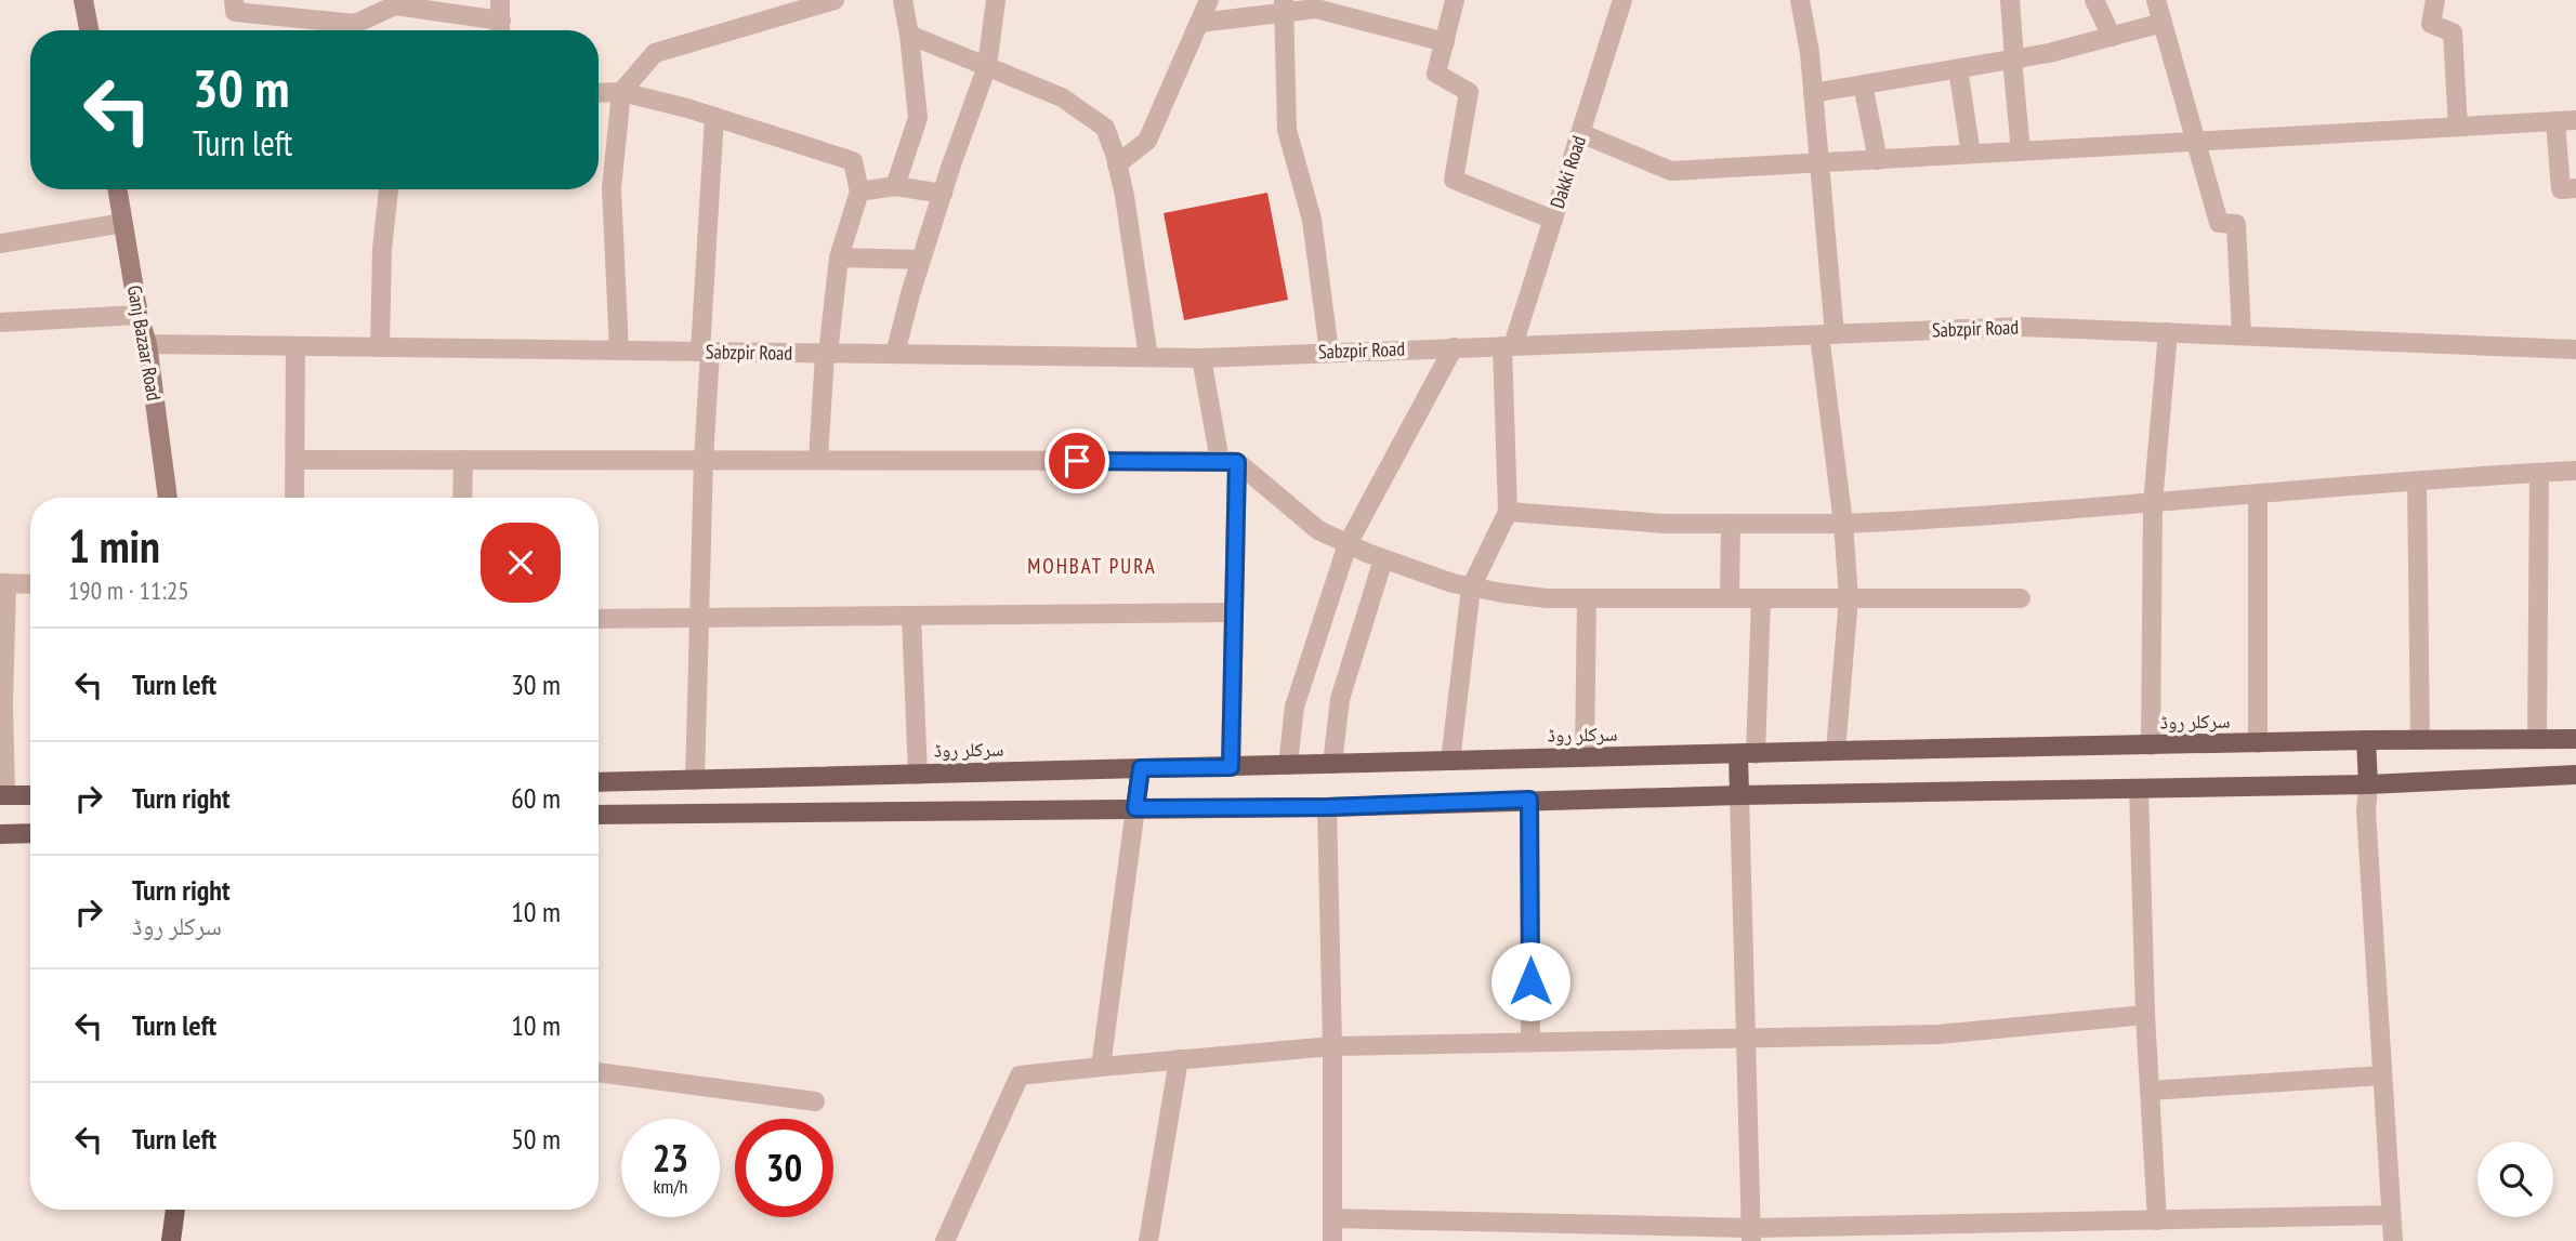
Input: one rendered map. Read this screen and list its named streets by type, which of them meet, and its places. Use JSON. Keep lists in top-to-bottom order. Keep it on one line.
{"streets":{"main road":["سرکلر روڈ"],"street":["Dakki Road","Sabzpir Road","Ganj Bazaar Road"]},"crossings":[["Dakki Road","Sabzpir Road"],["Sabzpir Road","Ganj Bazaar Road"]],"districts":["MOHBAT PURA"],"page":{"turn":["30 m","Turn left"],"heading":["1 min","190 m · 11:25"],"list":[{"name":"Turn left","value":"30 m"},{"name":"Turn right","value":"60 m"},{"name":"Turn right","note":"سرکلر روڈ","value":"10 m"},{"name":"Turn left","value":"10 m"},{"name":"Turn left","value":"50 m"}],"speed":"23 km/h","limit":"30"}}
